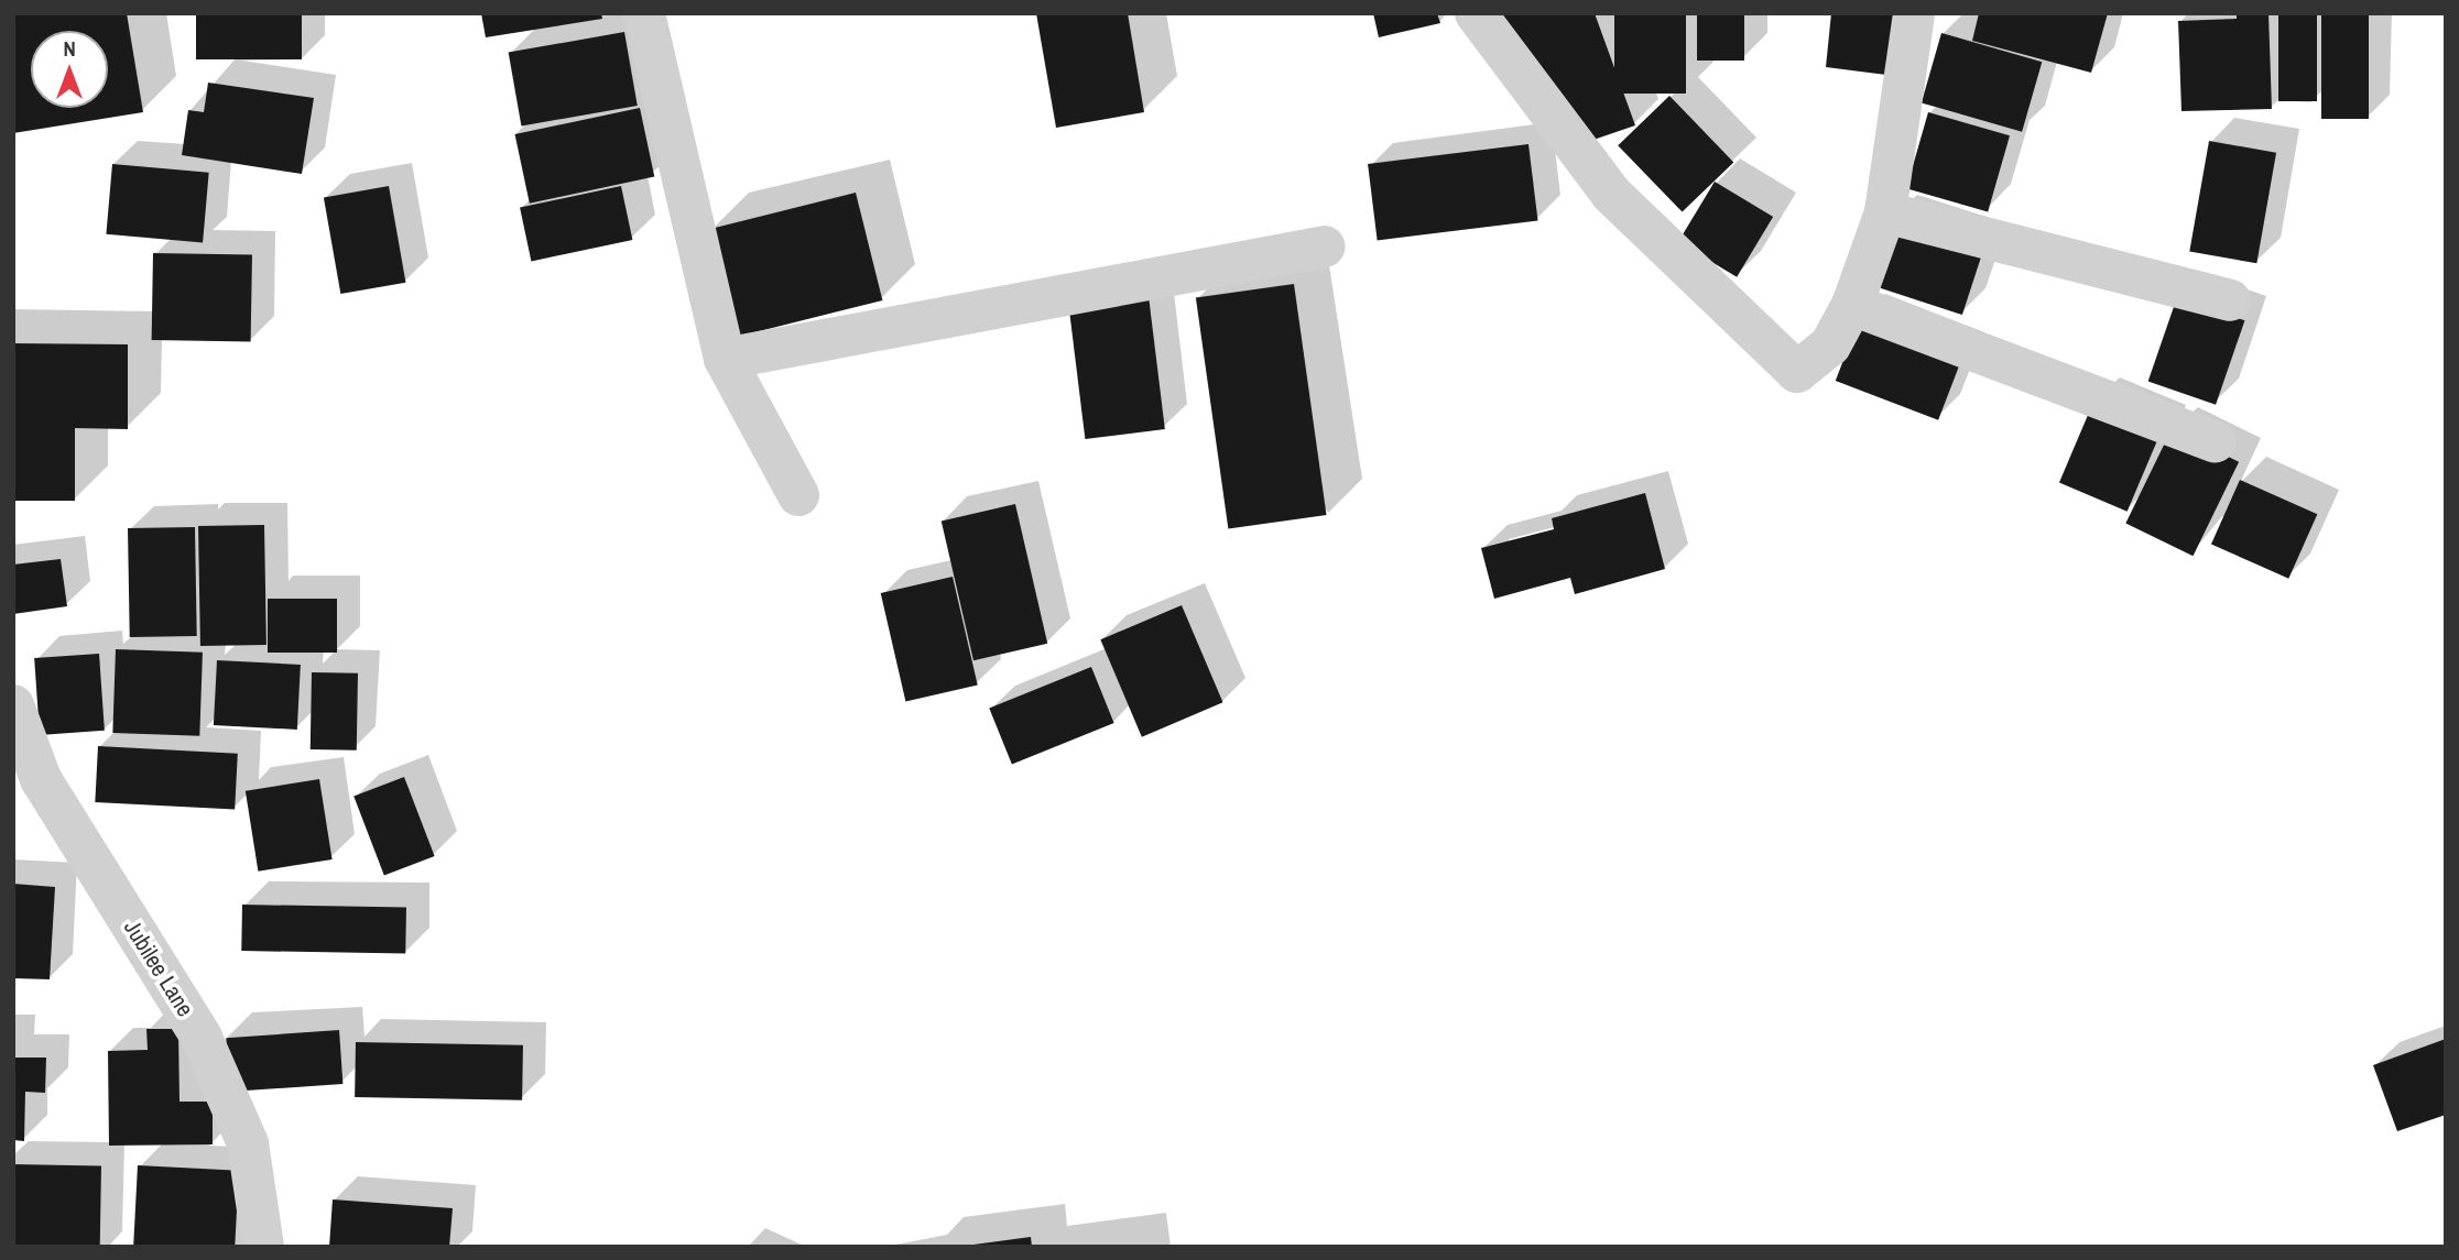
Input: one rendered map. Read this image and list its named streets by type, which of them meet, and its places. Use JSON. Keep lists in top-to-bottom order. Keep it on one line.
{"streets":{"street":["Jubilee Lane"]},"north":"top"}
